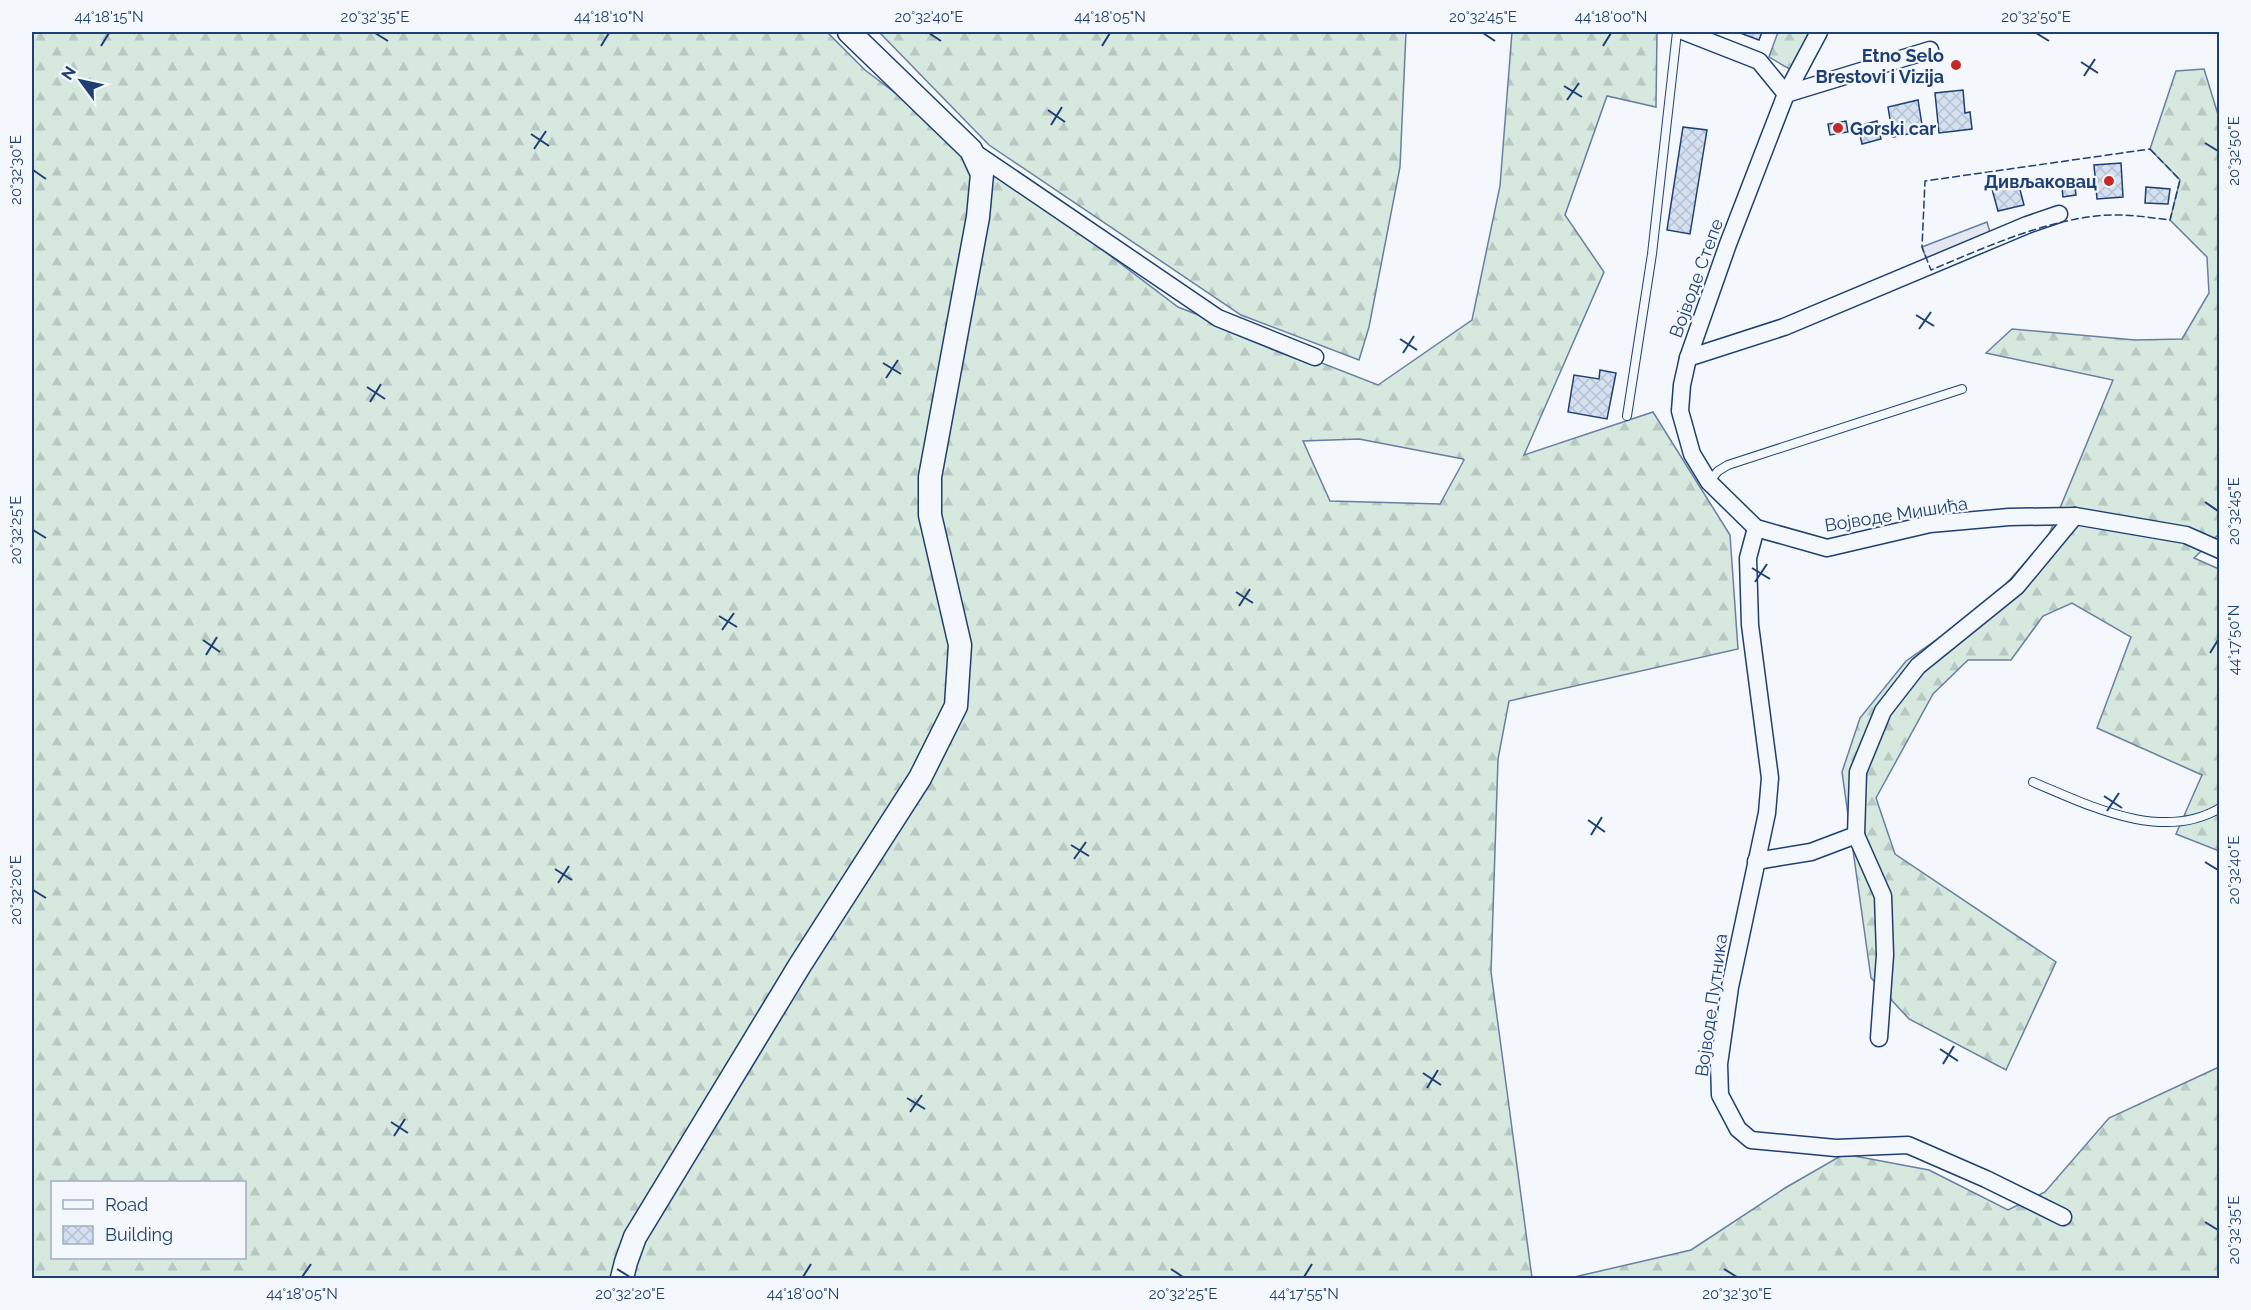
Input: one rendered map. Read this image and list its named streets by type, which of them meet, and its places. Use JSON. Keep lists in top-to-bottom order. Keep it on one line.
{"streets":{"street":["Војводе Степе","Војводе Мишића","Војводе Путника"]},"crossings":[["Војводе Степе","Војводе Мишића"],["Војводе Степе","Војводе Путника"],["Војводе Мишића","Војводе Путника"]],"places":["Etno Selo Brestovi i Vizija","Gorski car","Дивљаковац"],"legend":["Road","Building"],"north":"top left","coordinates":["44°18'15\"N","20°32'35\"E","44°18'10\"N","20°32'40\"E","44°18'05\"N","20°32'45\"E","44°18'00\"N","20°32'50\"E","20°32'30\"E","20°32'25\"E","44°17'50\"N","20°32'20\"E","44°17'55\"N"]}
